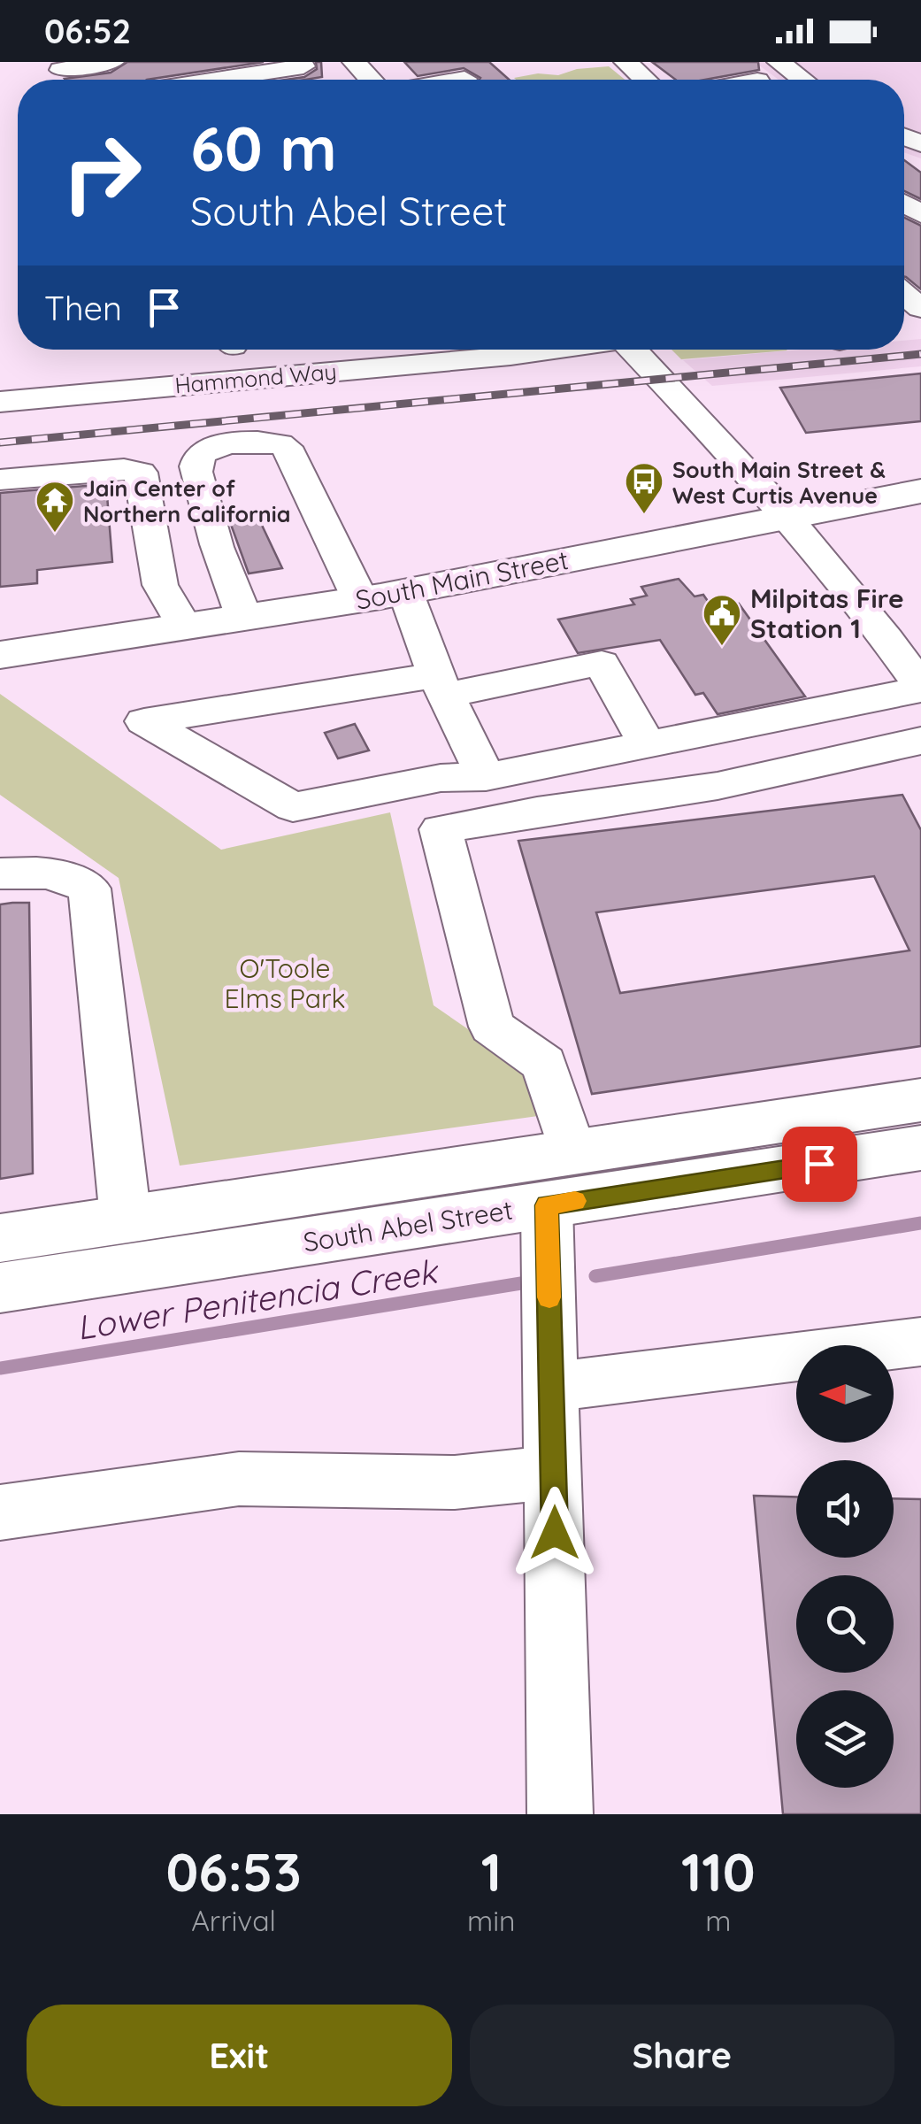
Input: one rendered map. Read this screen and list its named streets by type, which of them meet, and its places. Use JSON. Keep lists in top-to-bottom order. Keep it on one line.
{"streets":{"main road":["South Main Street","South Abel Street"],"street":["Hammond Way"]},"water":["Lower Penitencia Creek"],"parks":["O'Toole Elms Park"],"places":{"bus stop":["South Main Street & West Curtis Avenue"],"temple":["Jain Center of Northern California"],"public building":["Milpitas Fire Station 1"]},"north":"left","page":{"status":"06:52","turn":["60 m","South Abel Street"],"then":"Then","eta":["06:53","Arrival","1","min","110","m"],"buttons":["Exit","Share"]}}
